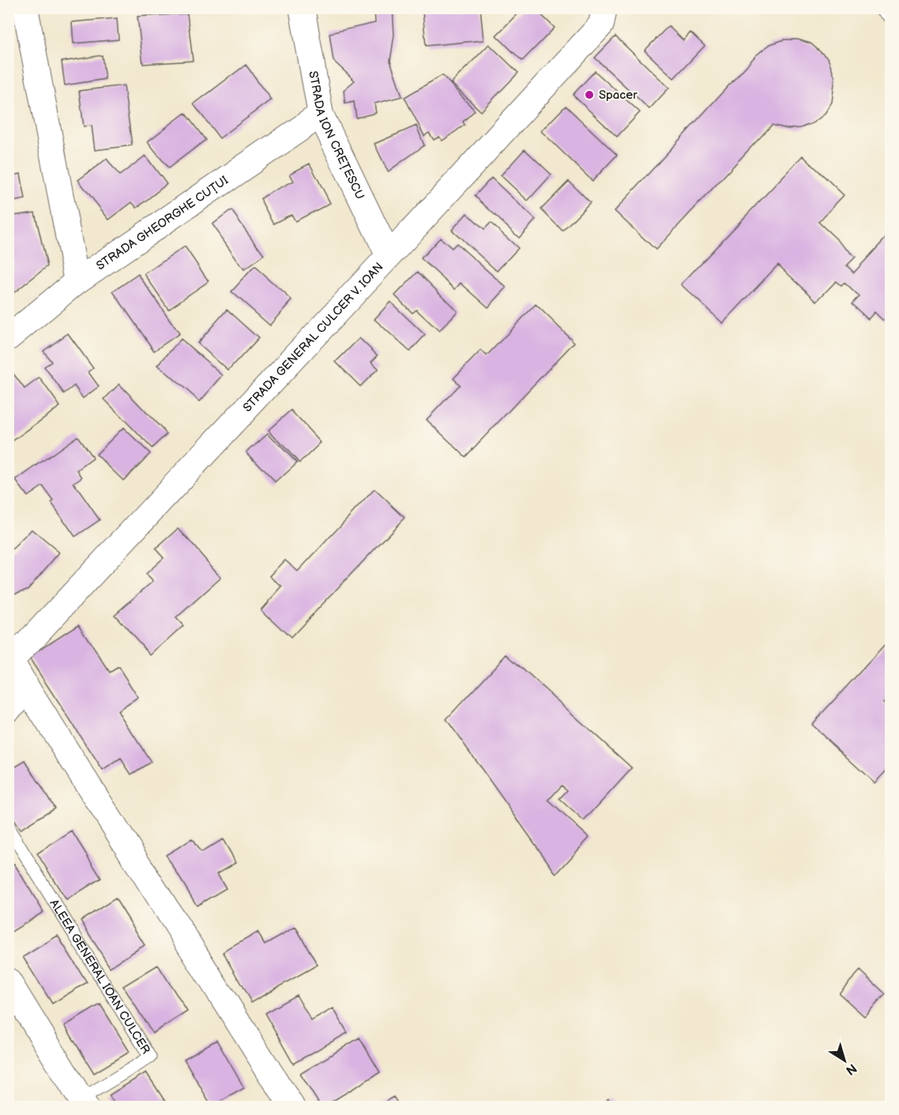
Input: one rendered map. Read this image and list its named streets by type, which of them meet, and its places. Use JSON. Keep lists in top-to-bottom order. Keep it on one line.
{"streets":{"street":["STRADA ION CREȚESCU","STRADA GHEORGHE CUȚUI","STRADA GENERAL CULCER V. IOAN"],"lane":["ALEEA GENERAL IOAN CULCER"]},"crossings":[["STRADA ION CREȚESCU","STRADA GHEORGHE CUȚUI"],["STRADA ION CREȚESCU","STRADA GENERAL CULCER V. IOAN"]],"places":["Spacer"],"north":"bottom right"}
